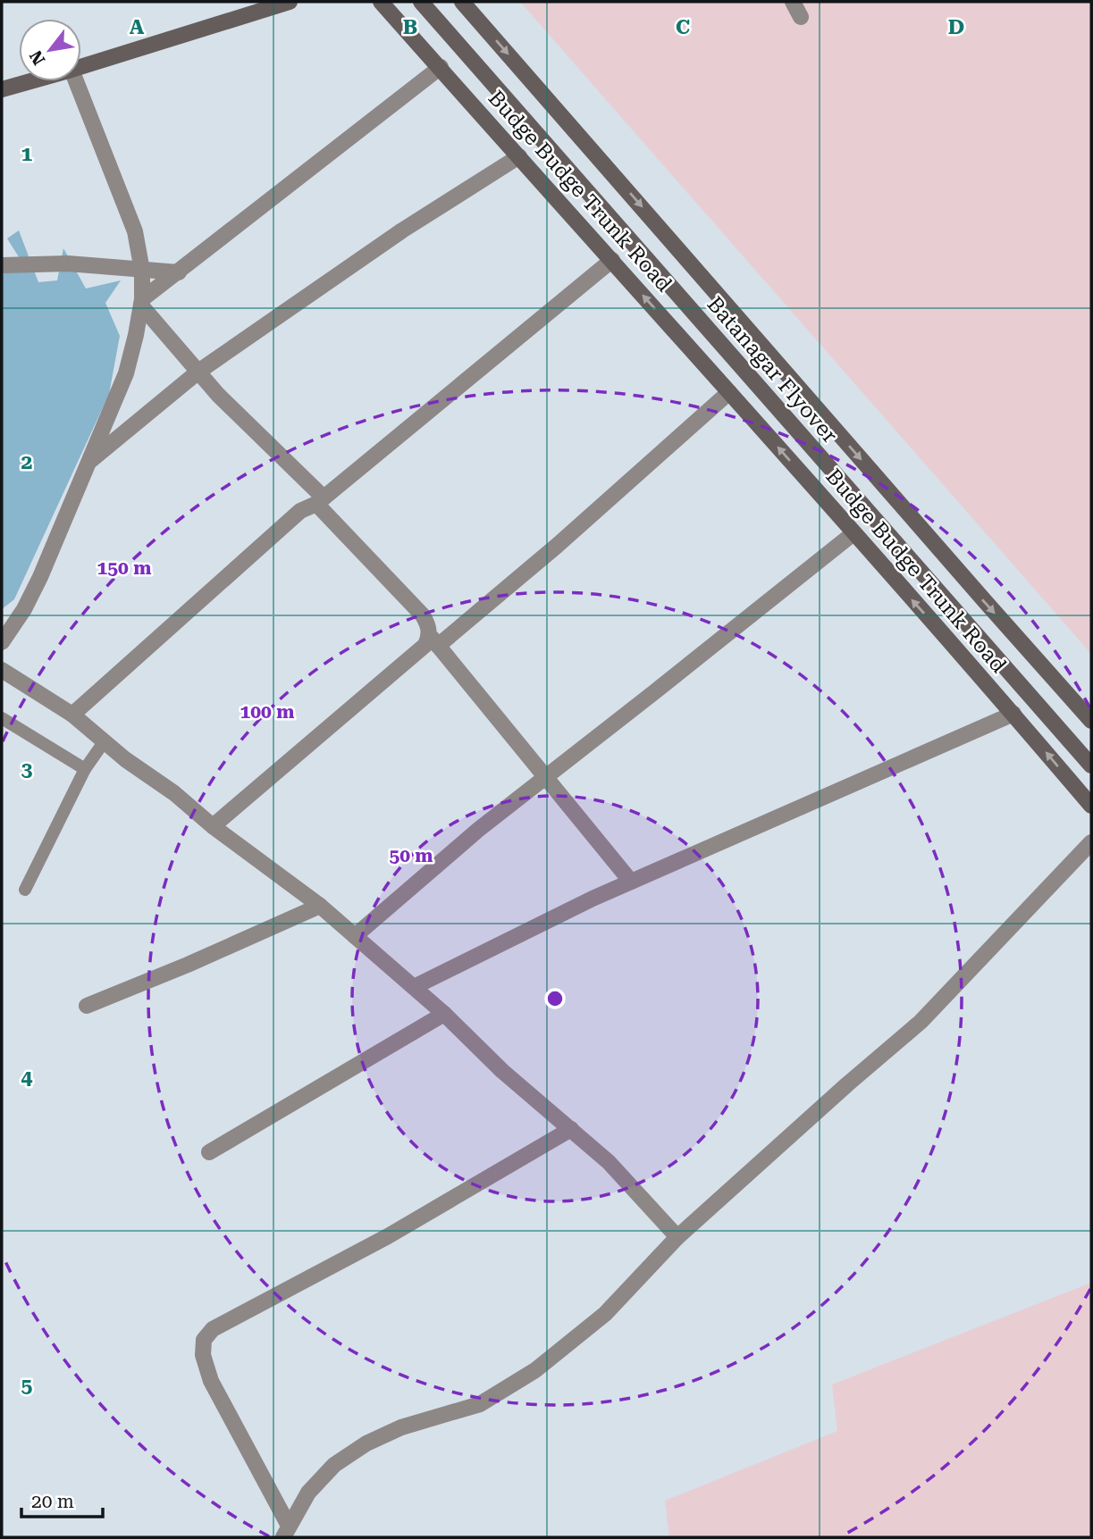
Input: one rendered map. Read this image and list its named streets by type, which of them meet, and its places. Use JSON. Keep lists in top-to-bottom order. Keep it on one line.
{"streets":{"street":["Budge Budge Trunk Road","Batanagar Flyover"]},"scale_bar":"20 m","north":"bottom left","grid":{"columns":["A","B","C","D"],"rows":["1","2","3","4","5"]},"rings":["150 m","100 m","50 m"]}
